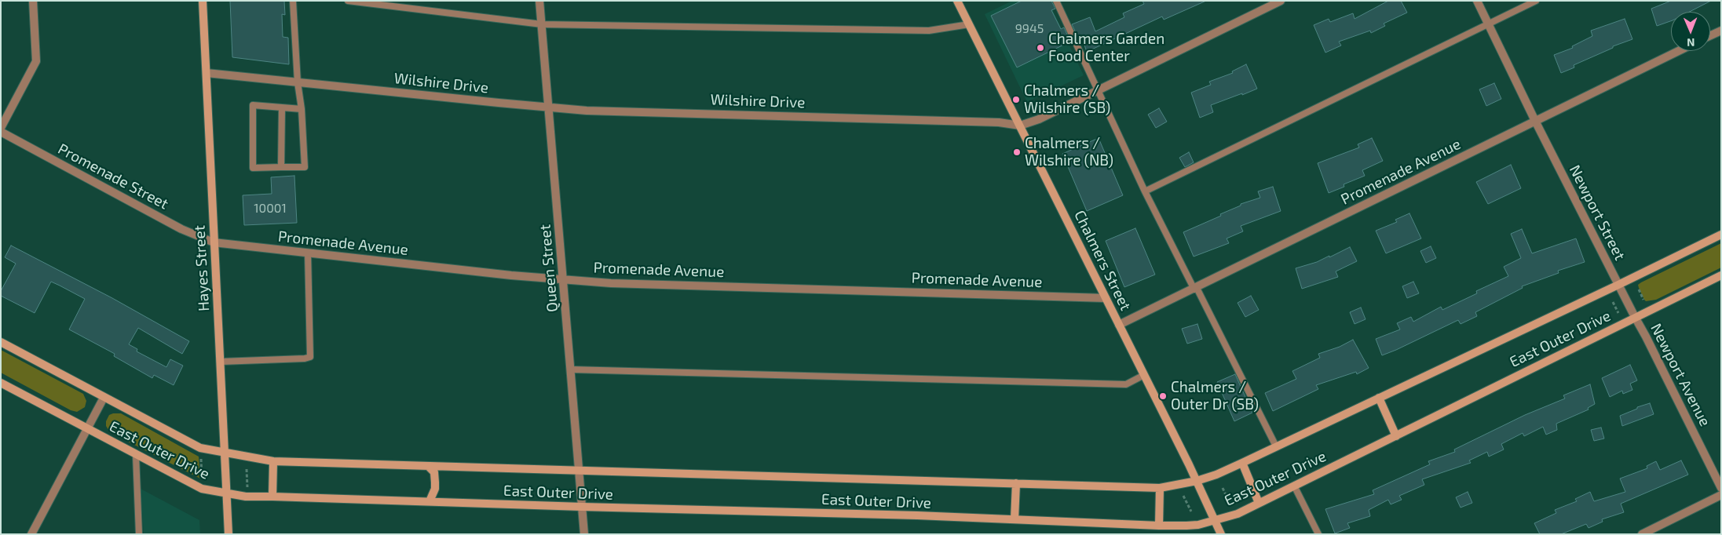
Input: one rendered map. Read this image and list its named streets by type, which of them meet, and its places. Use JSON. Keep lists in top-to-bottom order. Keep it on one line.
{"streets":{"street":["Wilshire Drive","Promenade Avenue","Promenade Street","Newport Street","Chalmers Street","Hayes Street","Queen Street","East Outer Drive","Newport Avenue"]},"crossings":[["Wilshire Drive","Chalmers Street"],["Wilshire Drive","Hayes Street"],["Wilshire Drive","Queen Street"],["Promenade Avenue","Promenade Street"],["Promenade Avenue","Newport Street"],["Promenade Avenue","Chalmers Street"],["Promenade Avenue","Hayes Street"],["Promenade Avenue","Queen Street"],["Promenade Street","Hayes Street"],["Newport Street","East Outer Drive"],["Newport Street","Newport Avenue"],["Chalmers Street","East Outer Drive"],["Hayes Street","East Outer Drive"],["Queen Street","East Outer Drive"],["East Outer Drive","Newport Avenue"]],"places":["Chalmers Garden Food Center","Chalmers / Wilshire (SB)","Chalmers / Wilshire (NB)","Chalmers / Outer Dr (SB)"],"house_numbers":["9945","10001"],"north":"bottom"}
